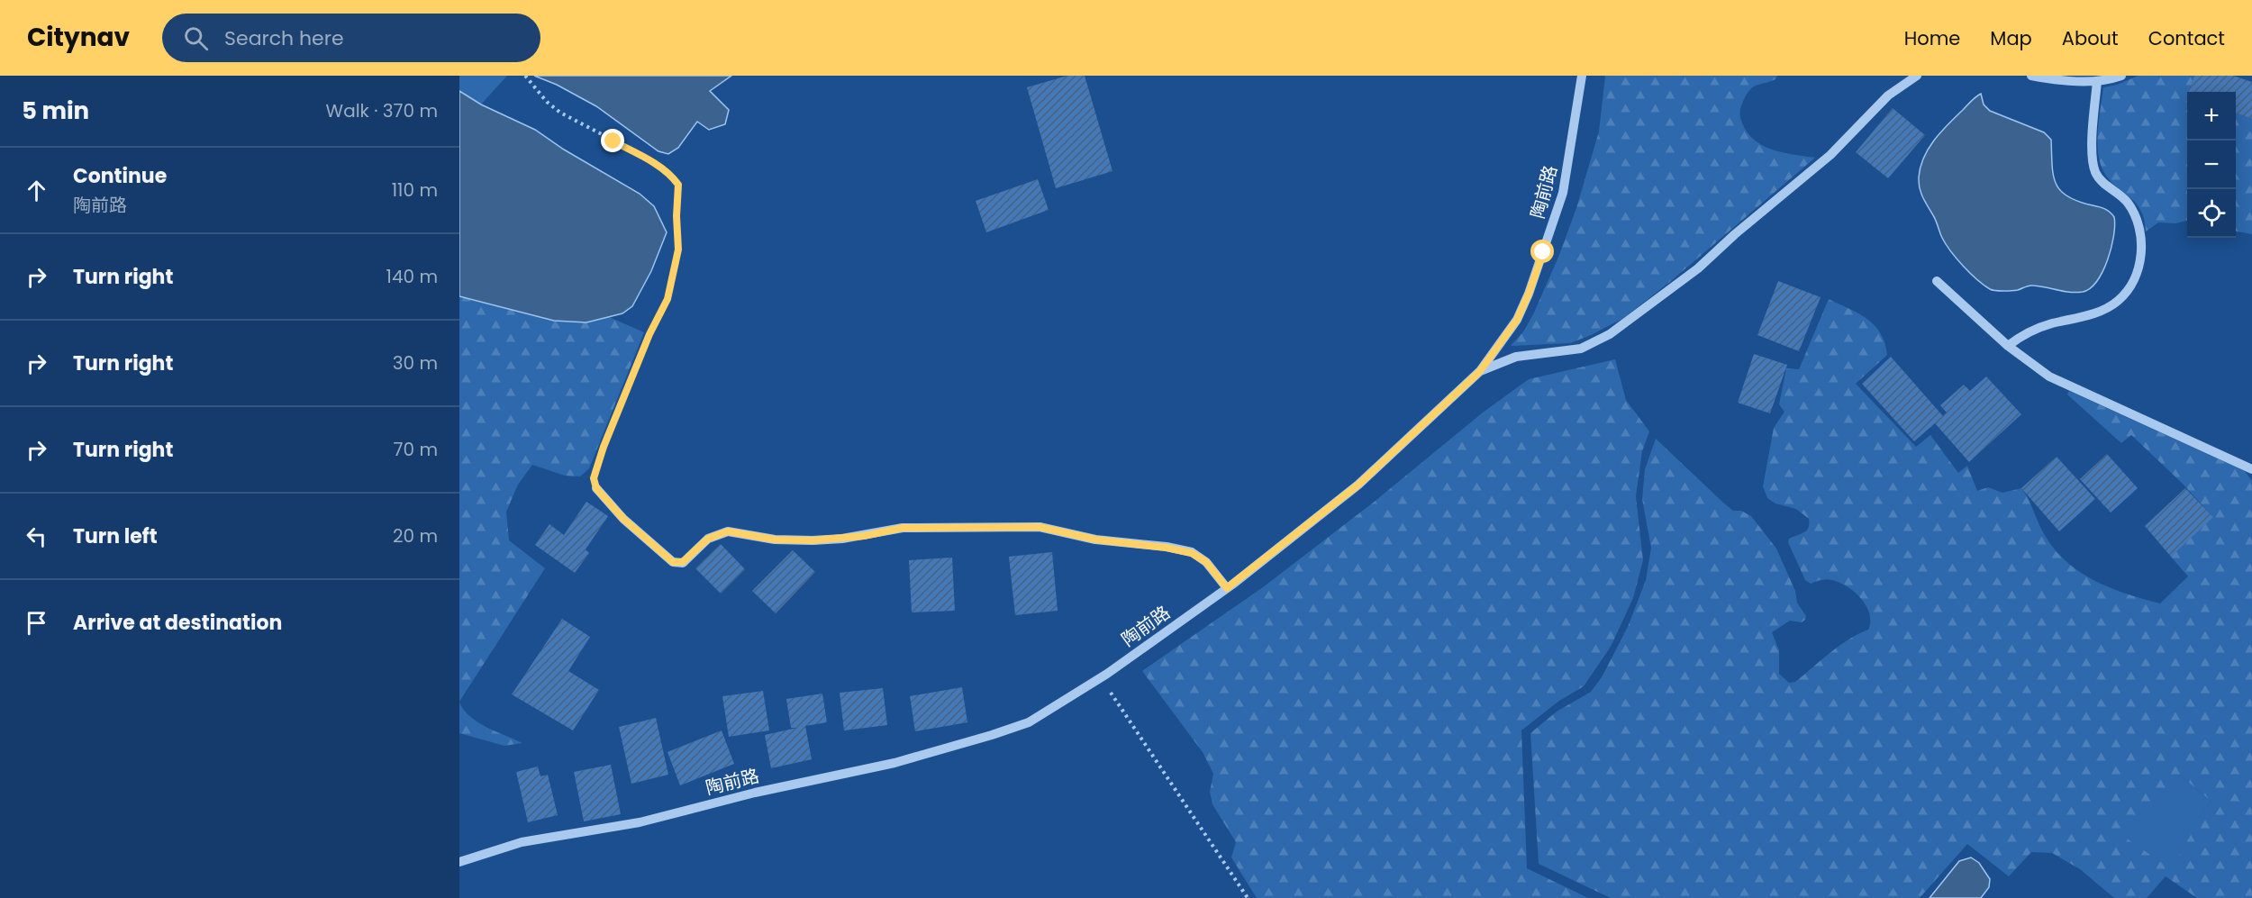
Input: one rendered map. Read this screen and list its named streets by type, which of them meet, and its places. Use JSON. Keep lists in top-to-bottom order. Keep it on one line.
{"streets":{"street":["陶前路"]},"page":{"header":"Citynav","search":"Search here","nav":["Home","Map","About","Contact"],"heading":["5 min","Walk · 370 m"],"map_buttons":["+","−"],"list":[["Continue","陶前路","110 m"],["Turn right","140 m"],["Turn right","30 m"],["Turn right","70 m"],["Turn left","20 m"],"Arrive at destination"]}}
